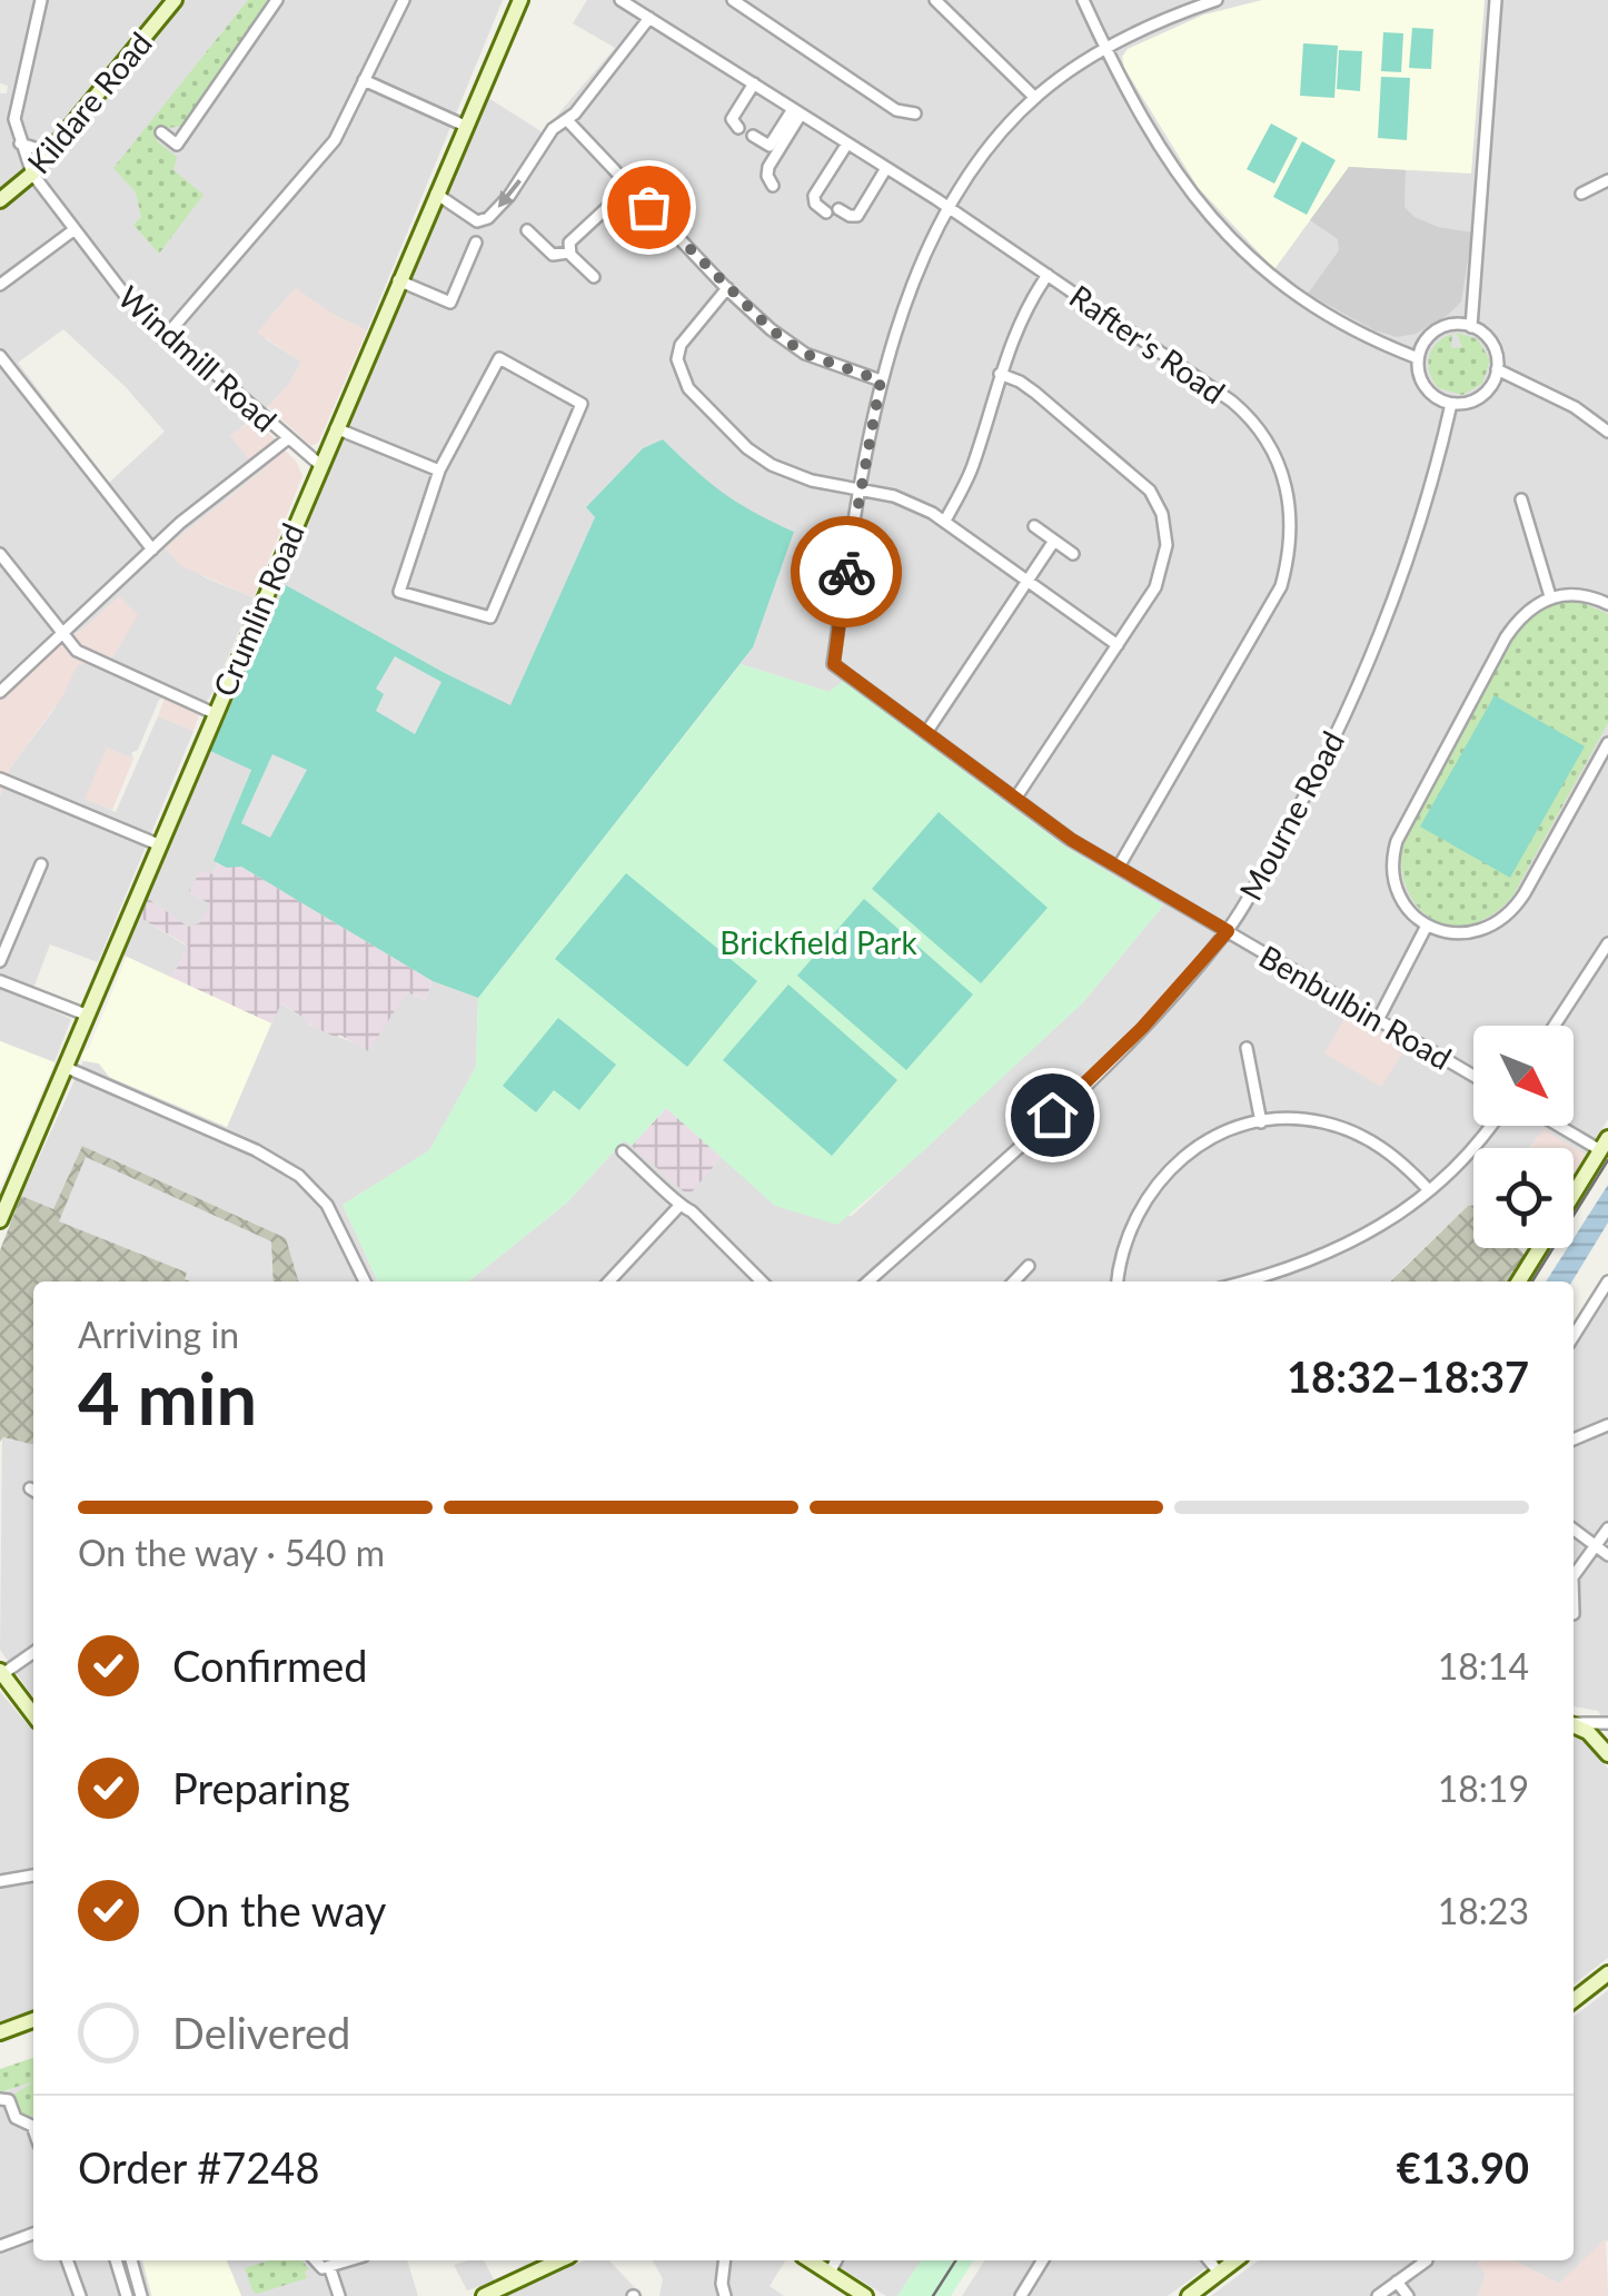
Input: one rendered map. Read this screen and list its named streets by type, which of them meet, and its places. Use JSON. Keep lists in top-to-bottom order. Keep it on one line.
{"streets":{"main road":["Kildare Road","Crumlin Road"],"street":["Rafter's Road","Windmill Road","Mourne Road","Benbulbin Road"]},"crossings":[["Kildare Road","Windmill Road"],["Rafter's Road","Benbulbin Road"],["Windmill Road","Crumlin Road"],["Mourne Road","Benbulbin Road"]],"parks":["Brickfield Park"],"north":"bottom right","page":{"heading":["4 min","Arriving in","18:32–18:37"],"panel":["Order #7248","€13.90"],"bar":"On the way · 540 m","list":[["Confirmed","18:14"],["Preparing","18:19"],["On the way","18:23"],"Delivered"]}}
